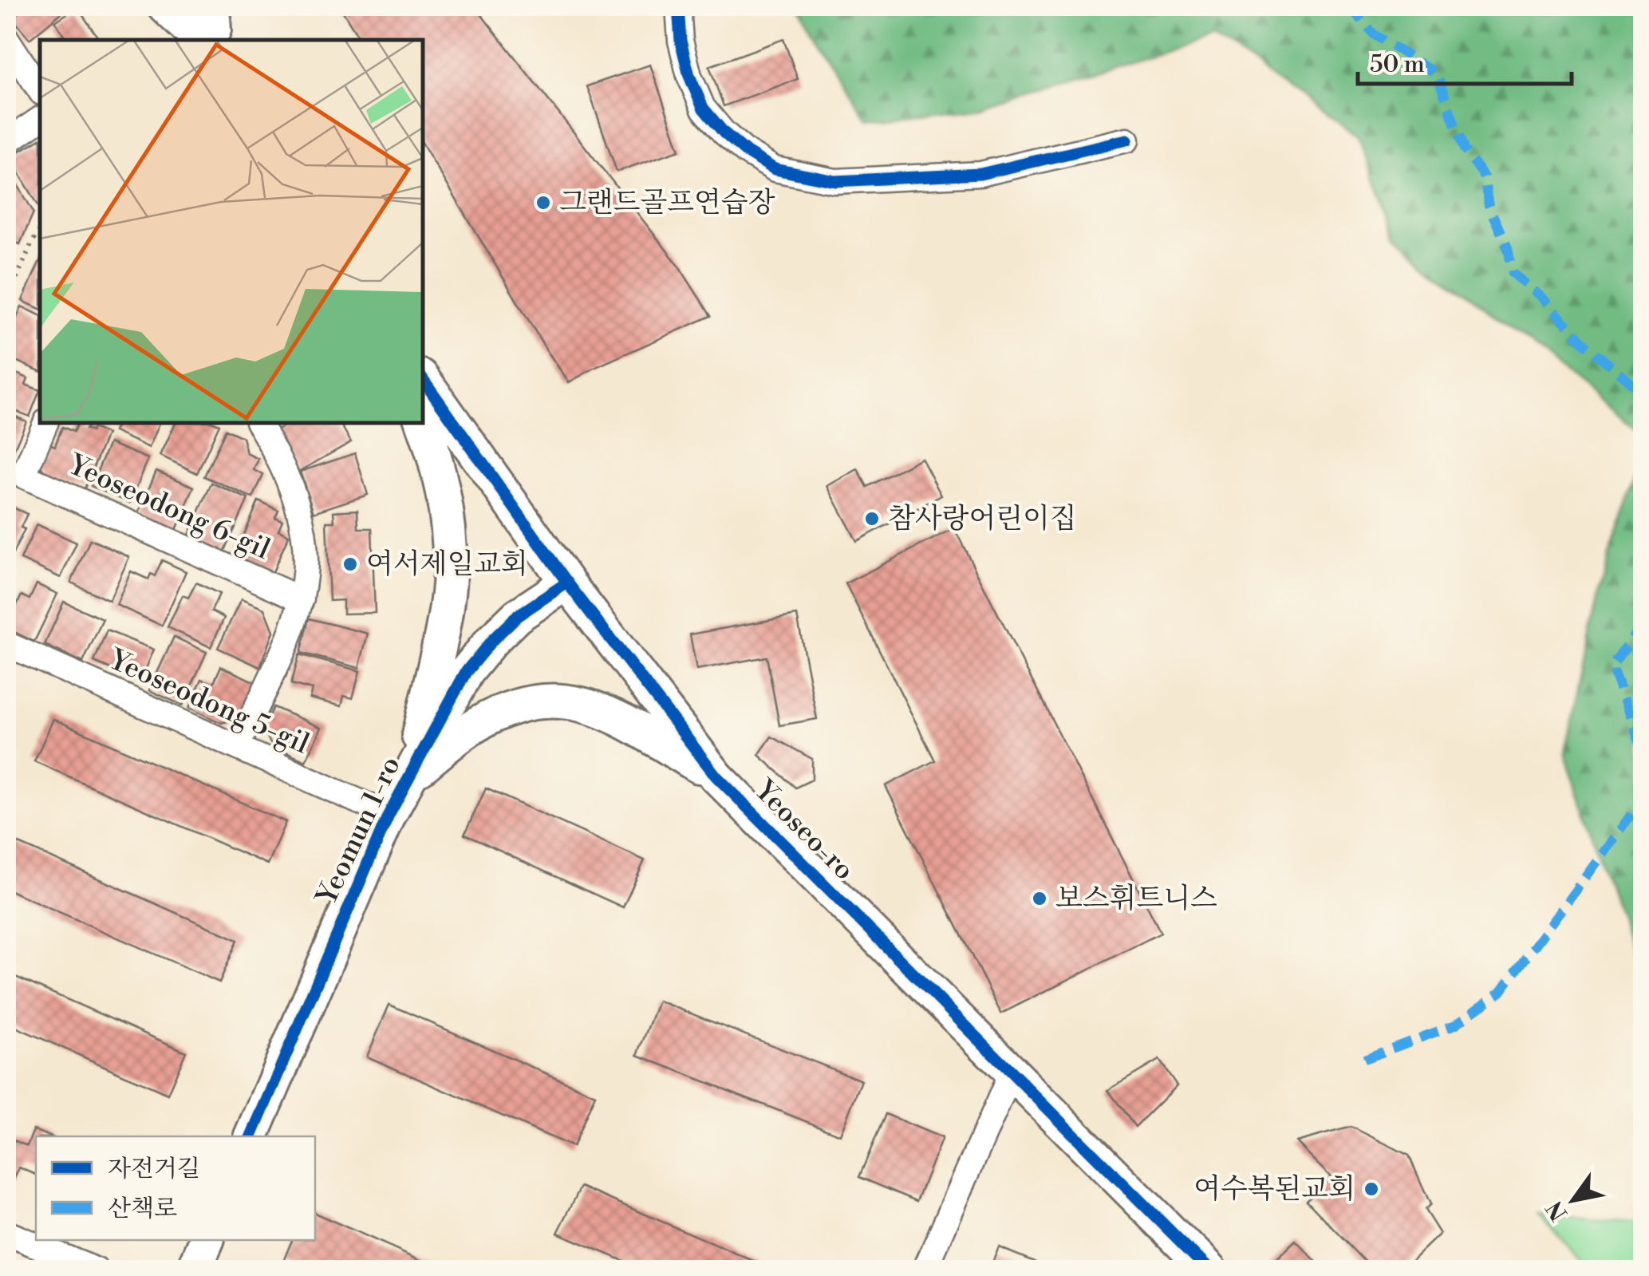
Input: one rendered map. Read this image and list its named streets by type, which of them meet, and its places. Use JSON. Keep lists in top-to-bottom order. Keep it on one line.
{"streets":{"street":["Yeoseodong 6-gil","Yeoseodong 5-gil","Yeomun 1-ro","Yeoseo-ro"]},"crossings":[["Yeoseodong 6-gil","Yeoseodong 5-gil"],["Yeoseodong 5-gil","Yeomun 1-ro"],["Yeomun 1-ro","Yeoseo-ro"]],"places":["그랜드골프연습장","참사랑어린이집","여서제일교회","보스휘트니스","여수복된교회"],"legend":["자전거길","산책로"],"scale_bar":"50 m","north":"bottom left"}
